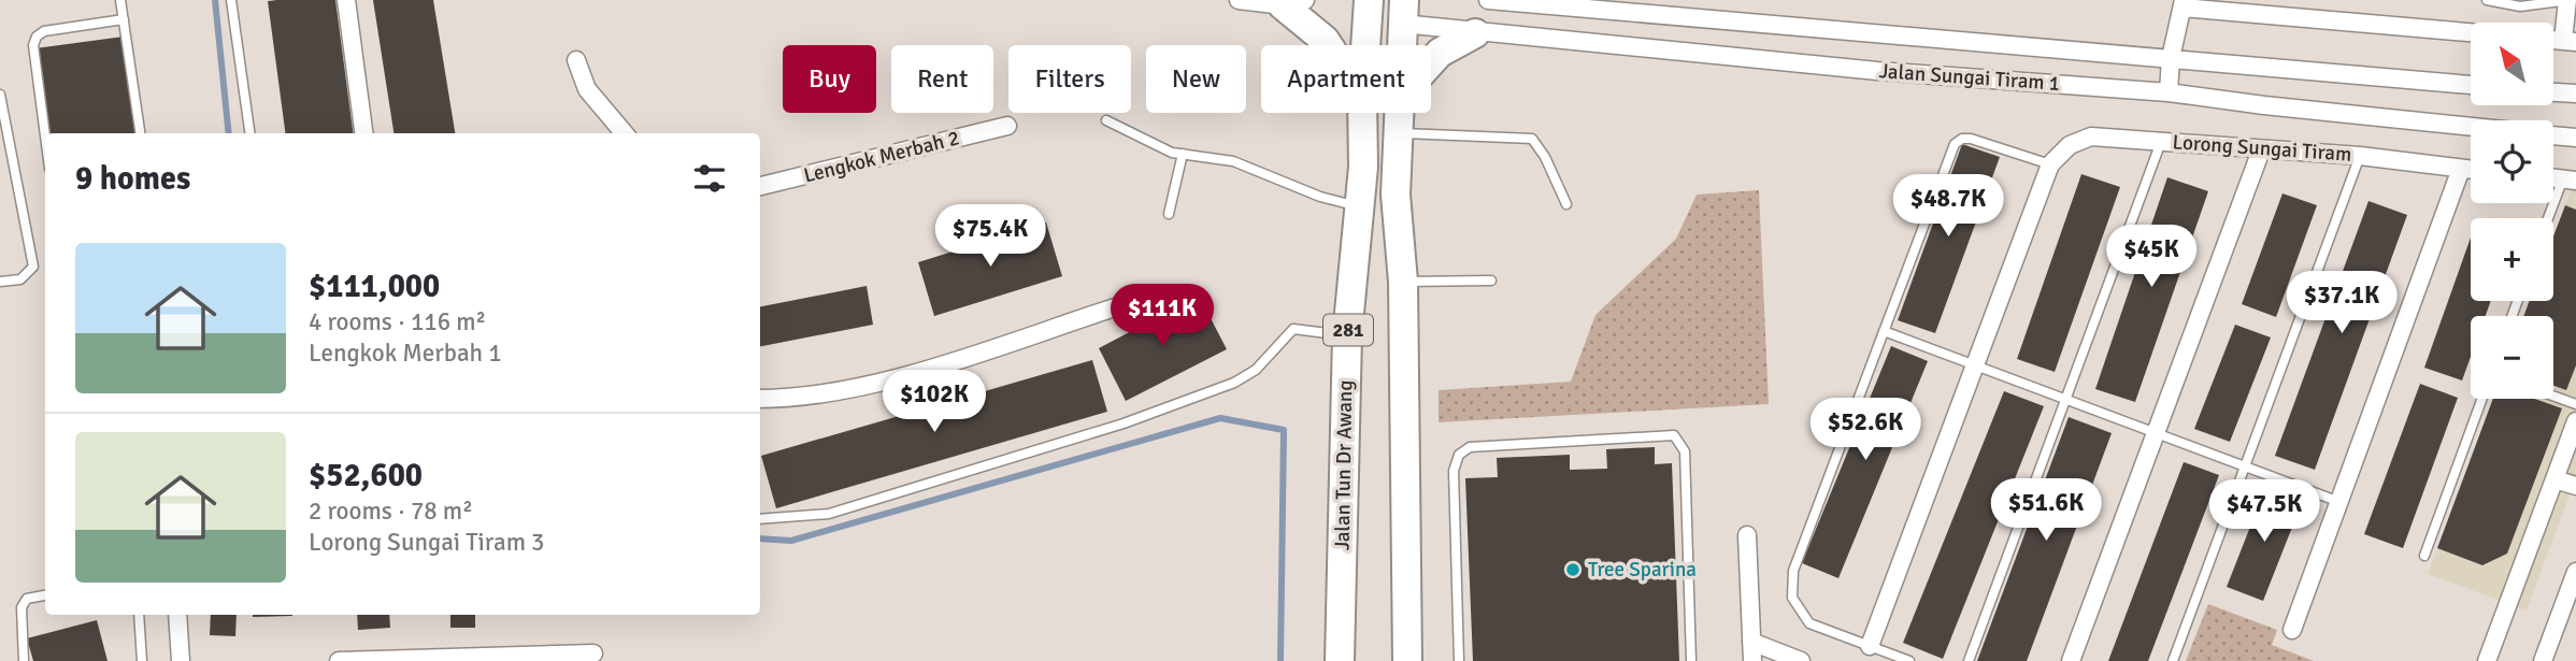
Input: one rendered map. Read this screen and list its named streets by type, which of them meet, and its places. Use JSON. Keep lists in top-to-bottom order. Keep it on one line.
{"streets":{"main road":["281","Jalan Tun Dr Awang"],"street":["Jalan Sungai Tiram 1","Lorong Sungai Tiram","Lengkok Merbah 2"]},"places":["Tree Sparina"],"north":"top left","page":{"map_buttons":["+","−"],"chip":["Buy","Rent","Filters","New","Apartment"],"heading":"9 homes","price":["$48.7K","$75.4K","$45K","$37.1K","$111K","$102K","$52.6K","$51.6K","$47.5K"],"list":[{"name":"$111,000","note":"4 rooms · 116 m² · Lengkok Merbah 1"},{"name":"$52,600","note":"2 rooms · 78 m² · Lorong Sungai Tiram 3"}]}}
